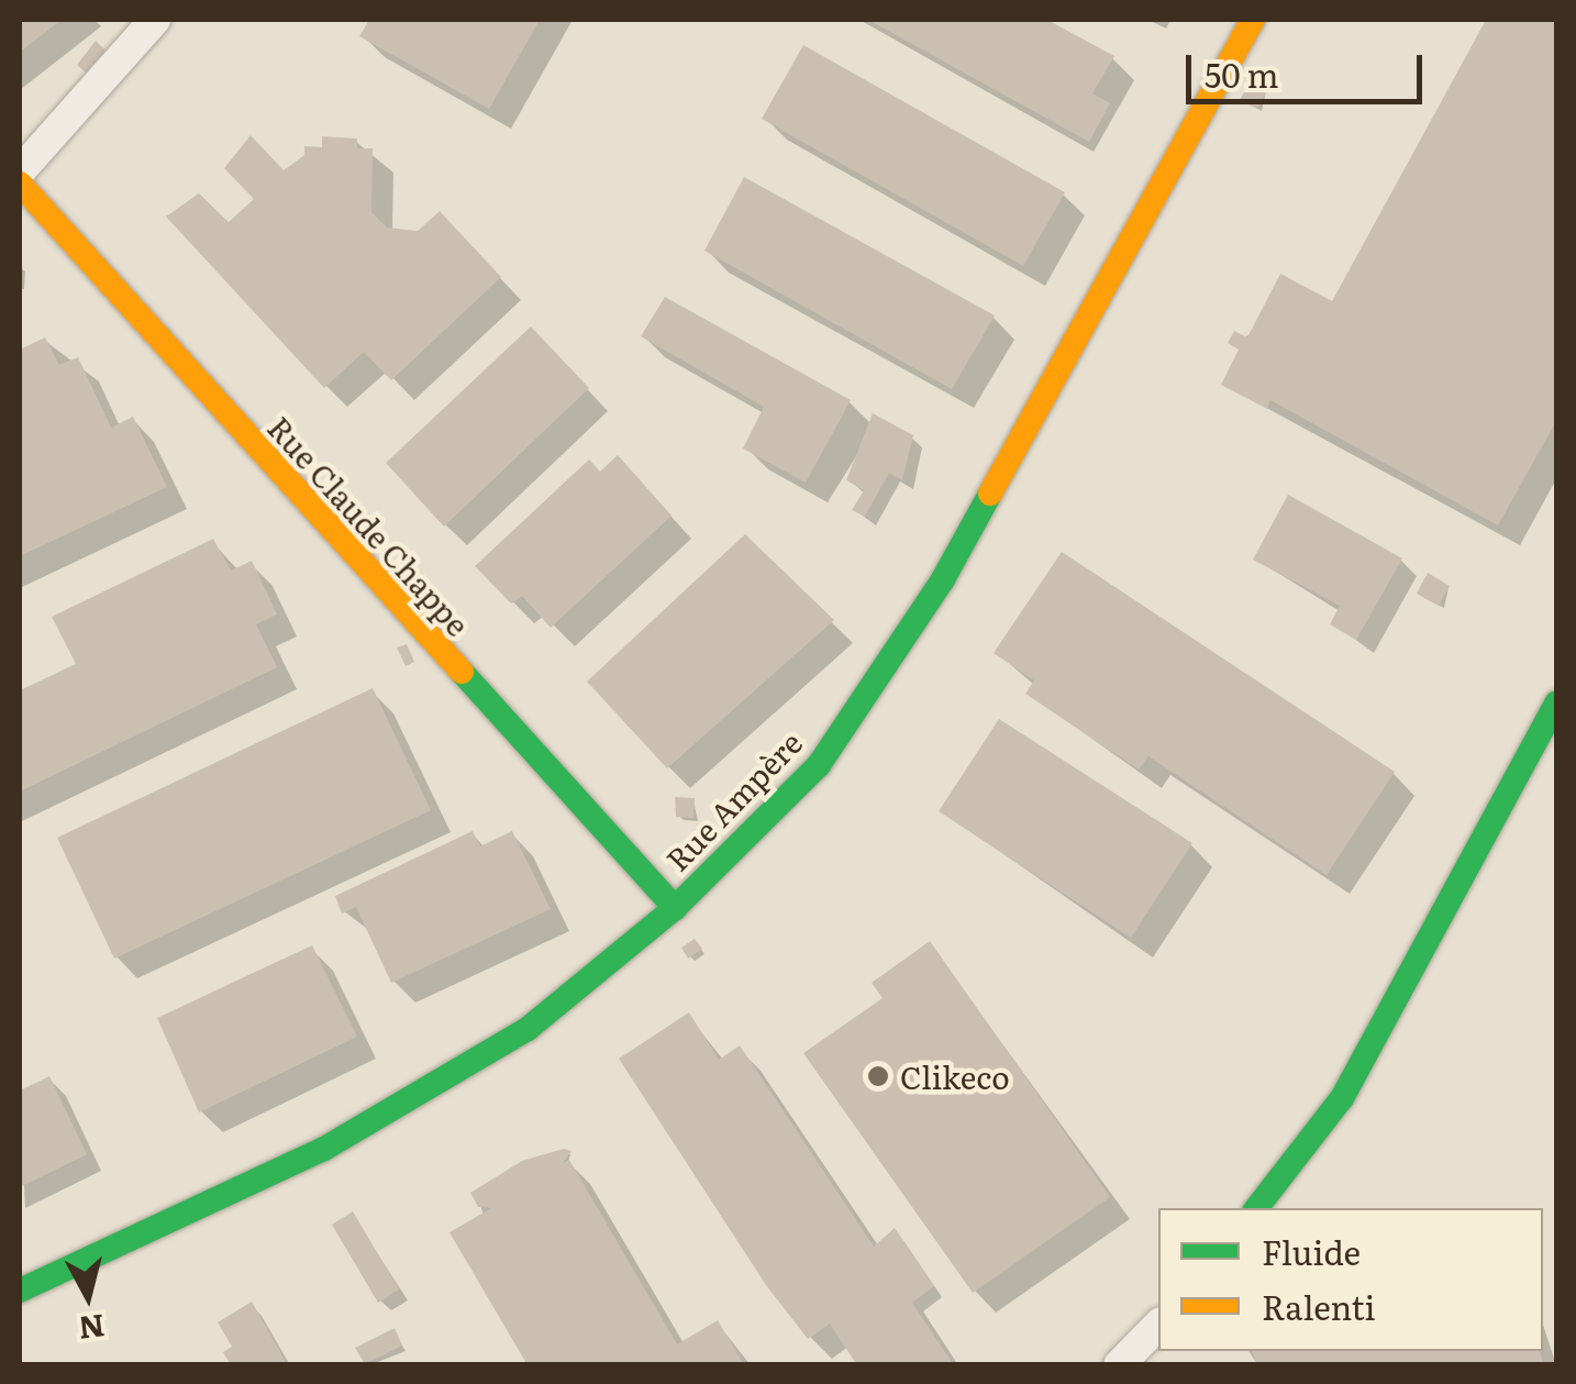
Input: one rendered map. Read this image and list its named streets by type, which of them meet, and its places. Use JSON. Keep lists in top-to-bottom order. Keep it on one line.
{"streets":{"street":["Rue Claude Chappe","Rue Ampère"]},"crossings":[["Rue Claude Chappe","Rue Ampère"]],"places":["Clikeco"],"legend":["Fluide","Ralenti"],"scale_bar":"50 m","north":"bottom"}
